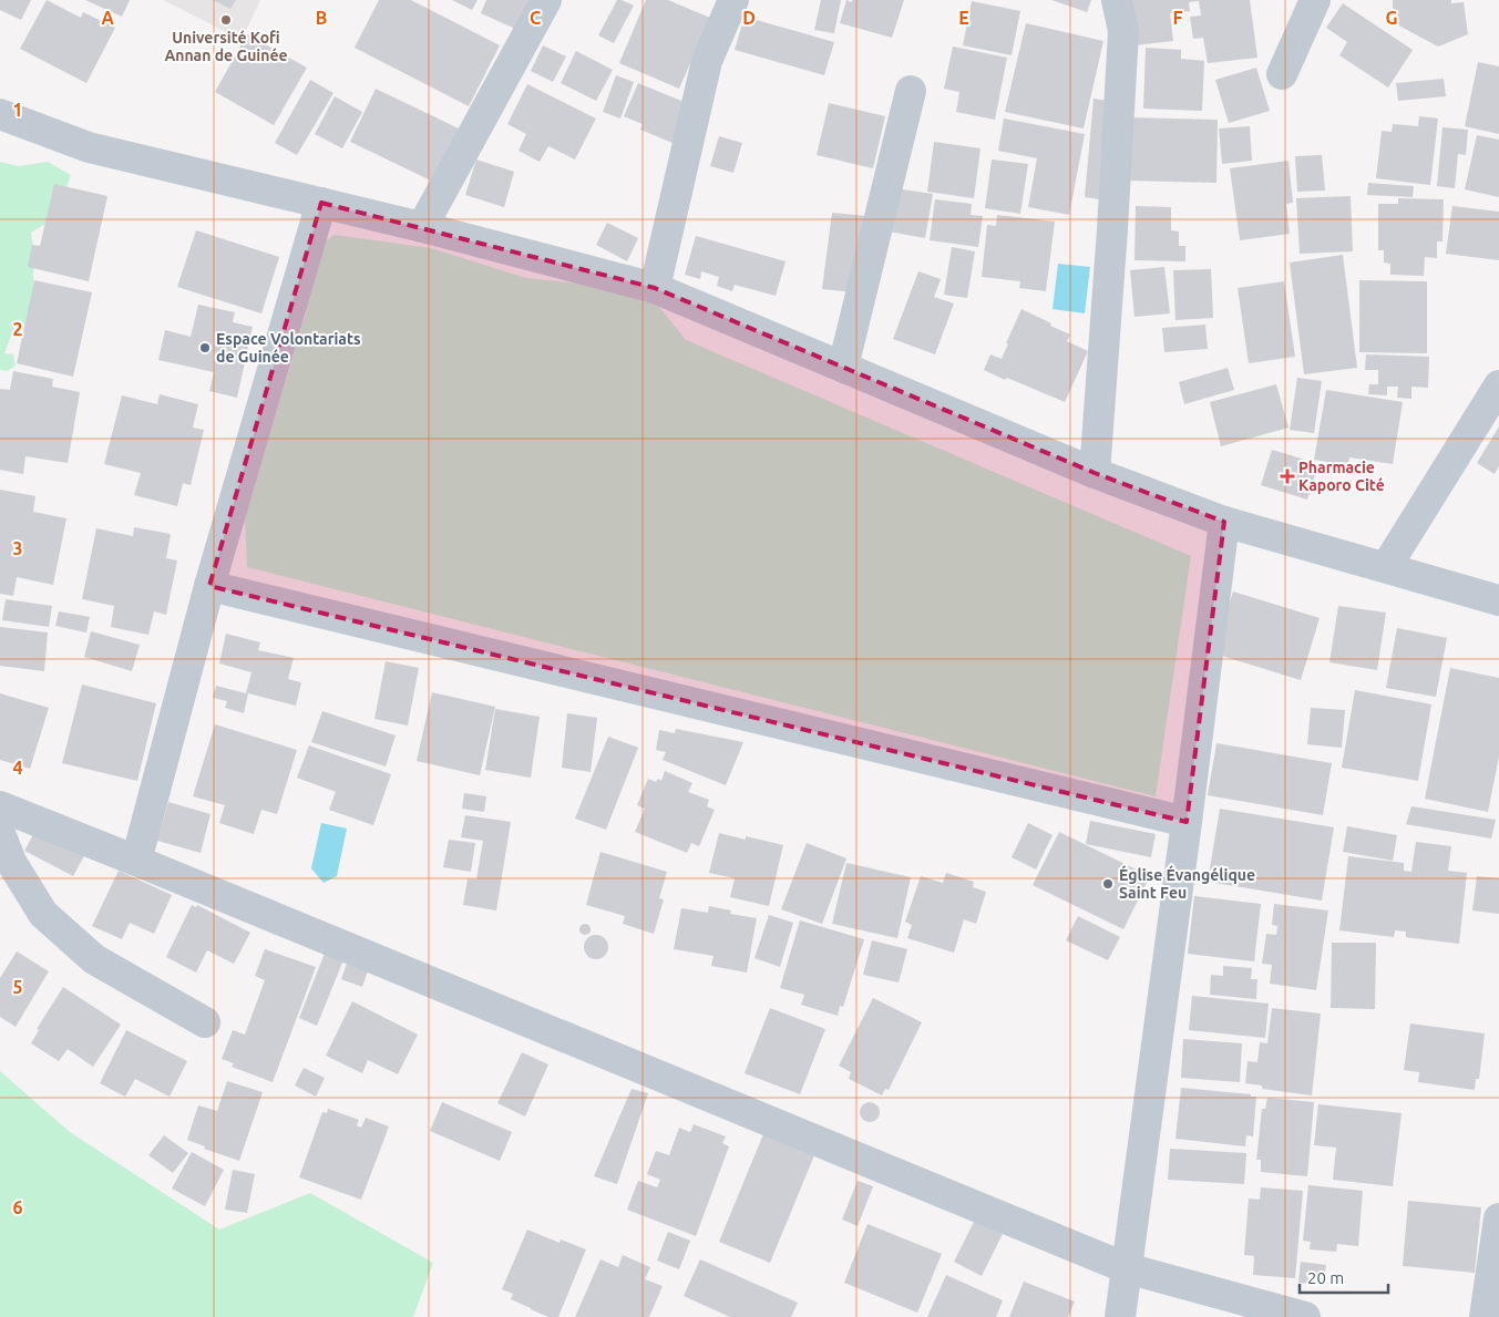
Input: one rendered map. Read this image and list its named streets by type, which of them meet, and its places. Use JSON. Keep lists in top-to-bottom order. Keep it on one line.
{"places":{"other":["Université Kofi Annan de Guinée","Espace Volontariats de Guinée","Église Évangélique Saint Feu"],"health":["Pharmacie Kaporo Cité"]},"scale_bar":"20 m","grid":{"columns":["A","B","C","D","E","F","G"],"rows":["1","2","3","4","5","6"]}}
